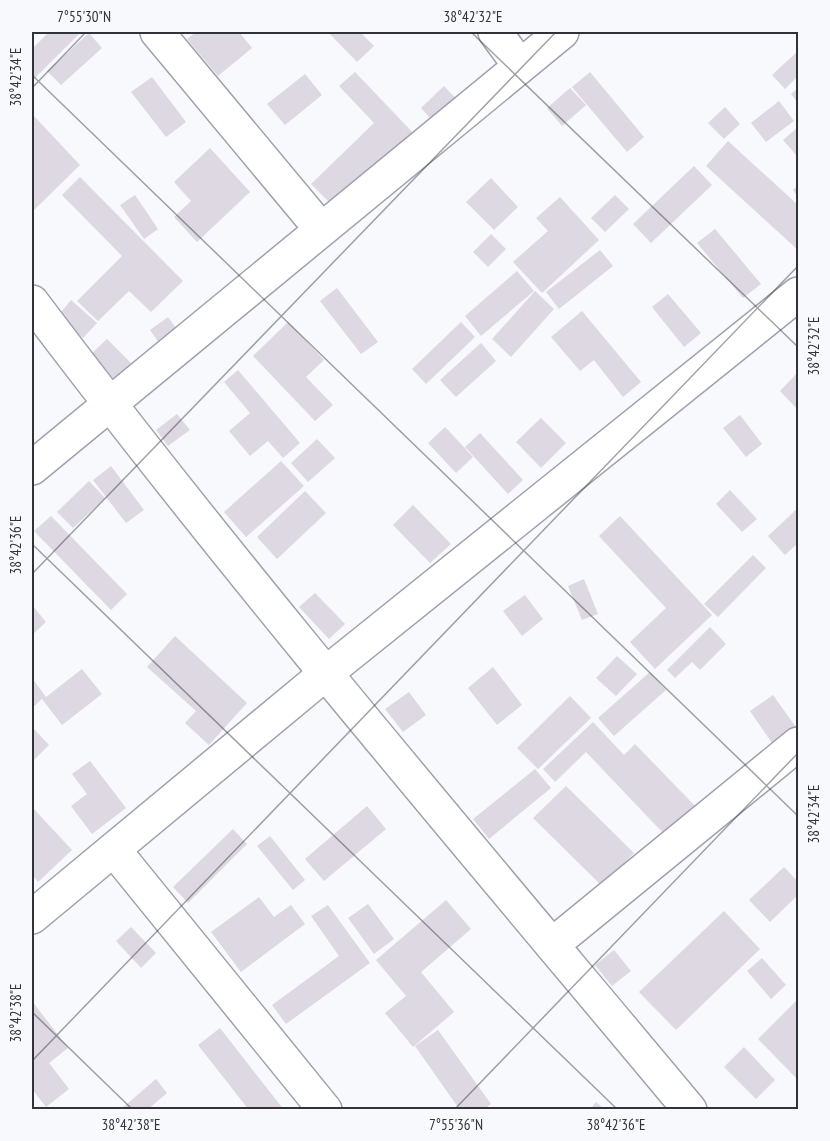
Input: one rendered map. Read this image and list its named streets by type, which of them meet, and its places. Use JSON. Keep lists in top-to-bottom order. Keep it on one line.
{"coordinates":["7°55'30\"N","38°42'32\"E","38°42'34\"E","38°42'36\"E","38°42'38\"E","7°55'36\"N"]}
